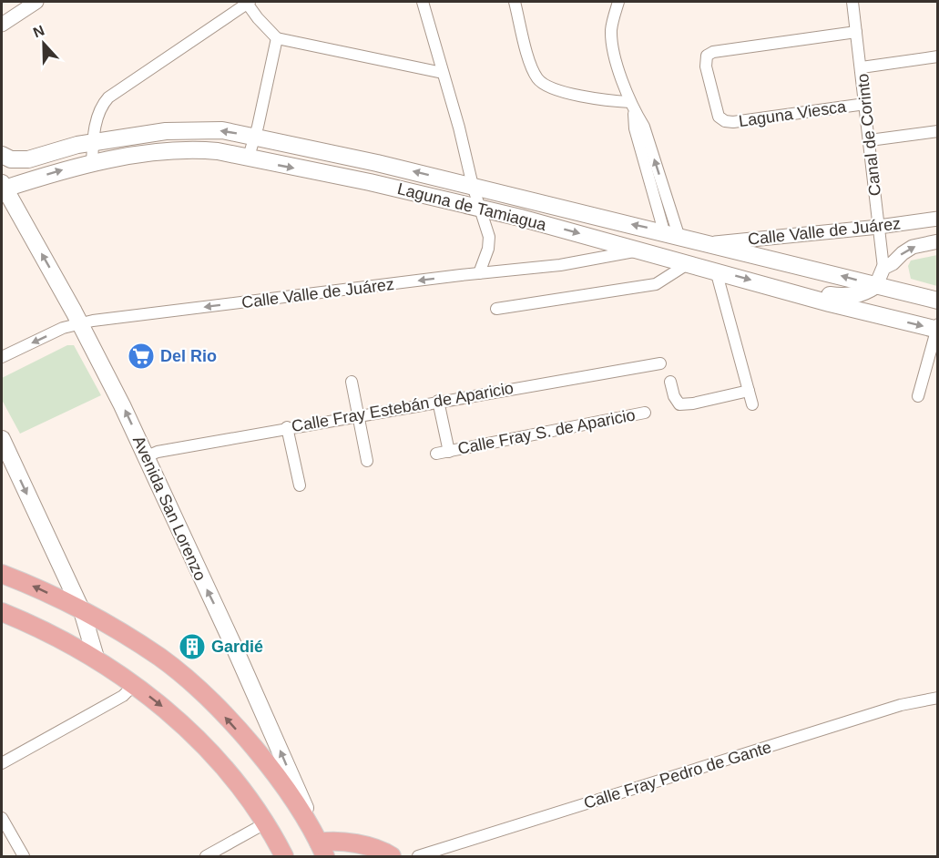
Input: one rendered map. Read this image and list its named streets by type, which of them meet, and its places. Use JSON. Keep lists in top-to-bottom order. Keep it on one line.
{"streets":{"main road":["Laguna de Tamiagua","Avenida San Lorenzo"],"street":["Laguna Viesca","Canal de Corinto","Calle Valle de Juárez","Calle Fray Estebán de Aparicio","Calle Fray S. de Aparicio","Calle Fray Pedro de Gante"]},"crossings":[["Laguna Viesca","Canal de Corinto"],["Canal de Corinto","Calle Valle de Juárez"],["Laguna de Tamiagua","Calle Valle de Juárez"],["Laguna de Tamiagua","Avenida San Lorenzo"],["Calle Valle de Juárez","Avenida San Lorenzo"],["Calle Fray Estebán de Aparicio","Calle Fray S. de Aparicio"],["Calle Fray Estebán de Aparicio","Avenida San Lorenzo"]],"places":{"supermarket":["Del Rio"],"building":["Gardié"]},"north":"top"}
